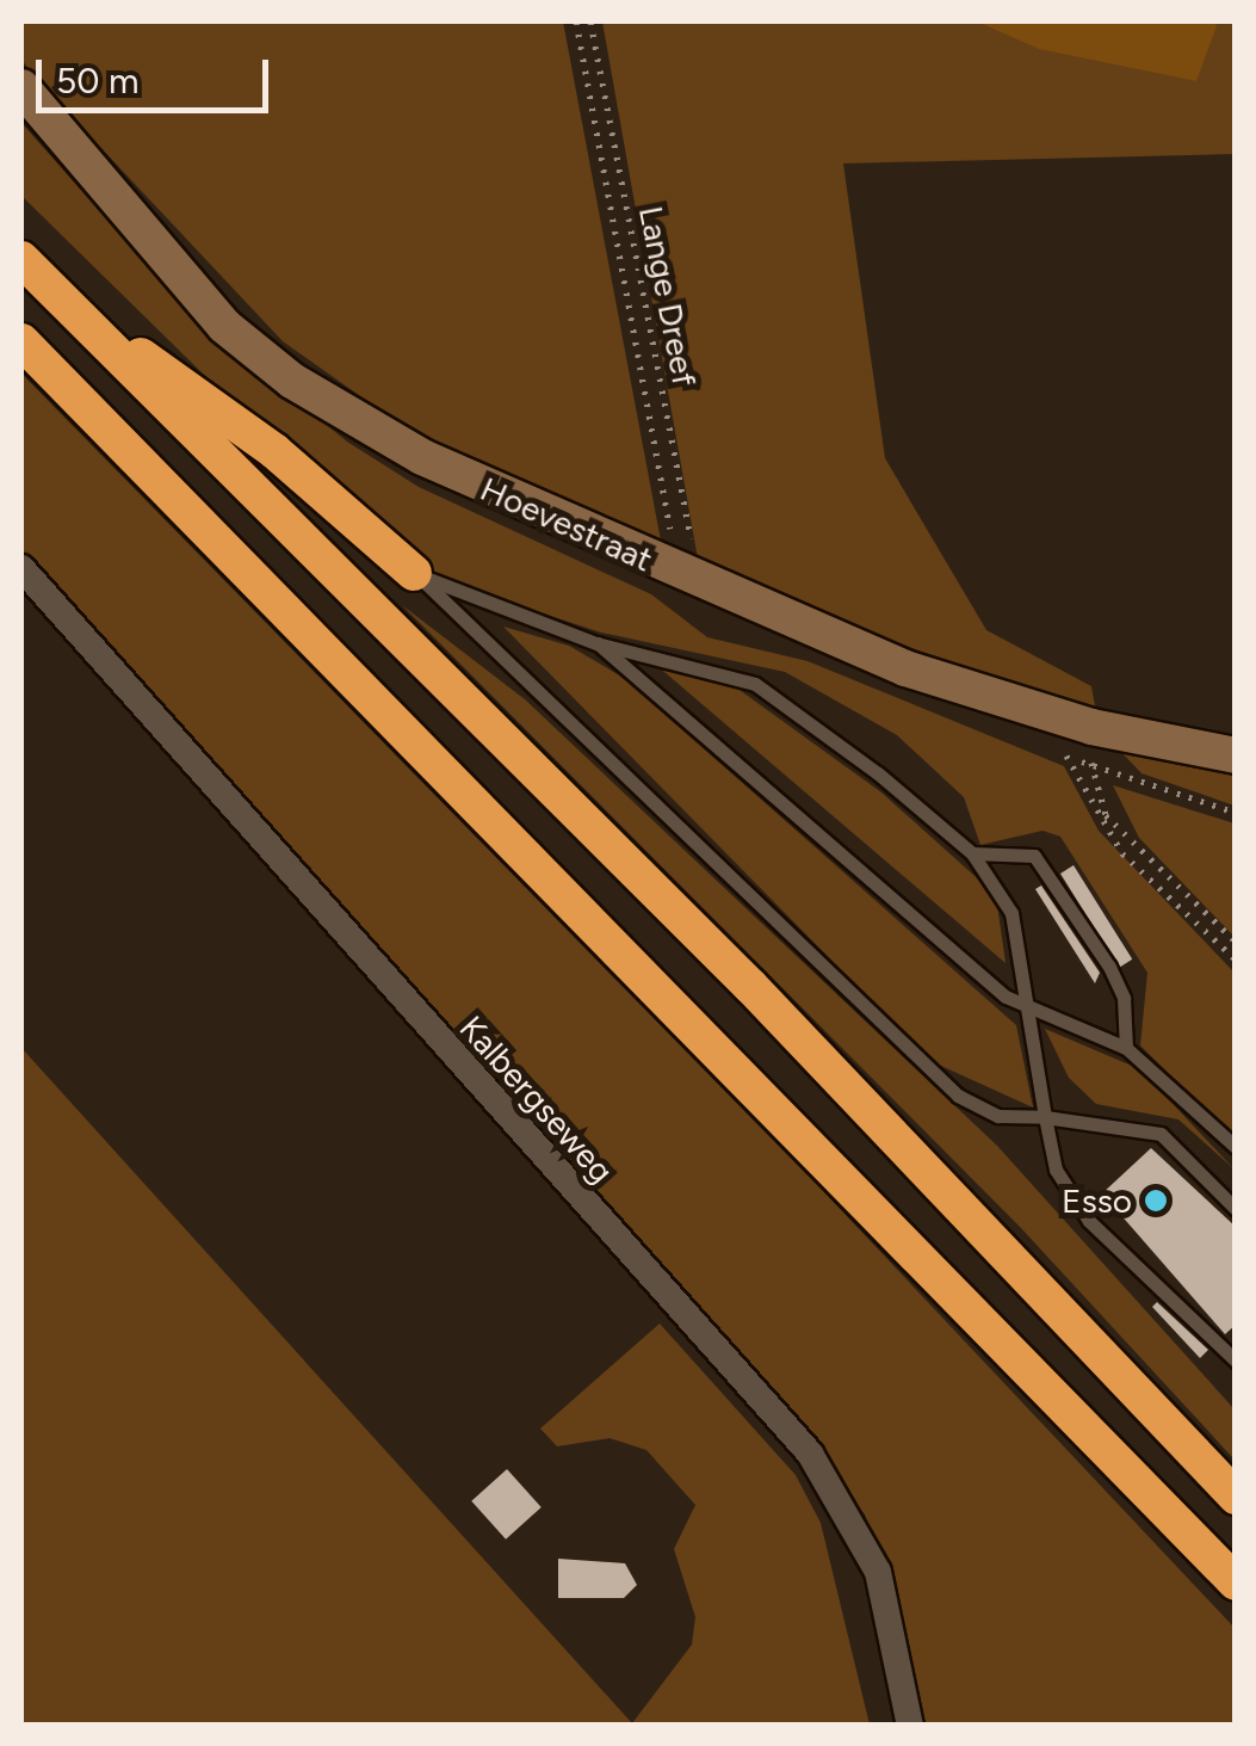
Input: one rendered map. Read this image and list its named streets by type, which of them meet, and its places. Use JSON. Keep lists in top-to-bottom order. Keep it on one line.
{"streets":{"street":["Hoevestraat","Kalbergseweg"],"path":["Lange Dreef"]},"crossings":[["Lange Dreef","Hoevestraat"]],"places":["Esso"],"scale_bar":"50 m"}
